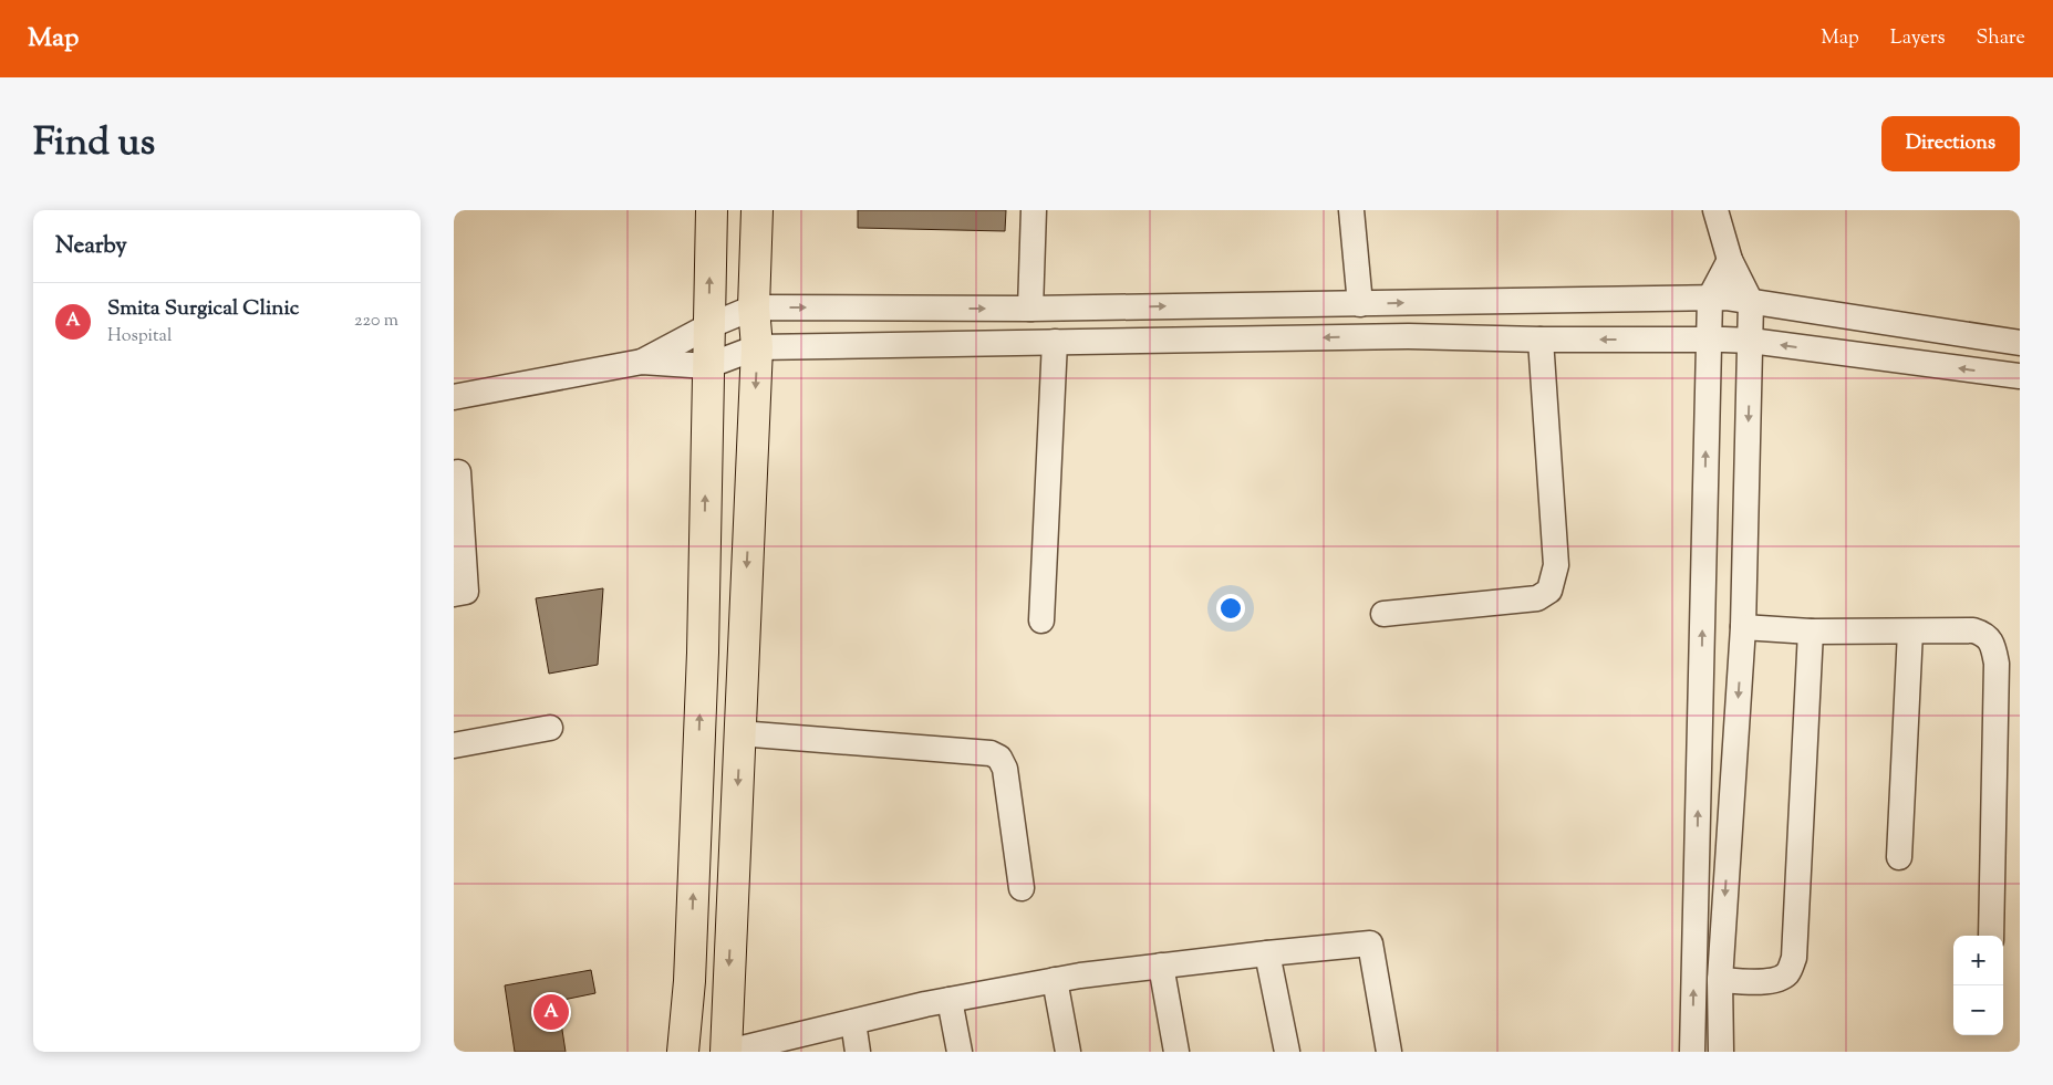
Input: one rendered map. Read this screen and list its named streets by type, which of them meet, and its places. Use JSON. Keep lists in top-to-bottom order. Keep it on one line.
{"page":{"header":"Map","nav":["Map","Layers","Share"],"title":"Find us","buttons":"Directions","heading":"Nearby","list":[{"mark":"A","name":"Smita Surgical Clinic","note":"Hospital","value":"220 m"}],"map_buttons":["+","−"],"pins":"A"}}
